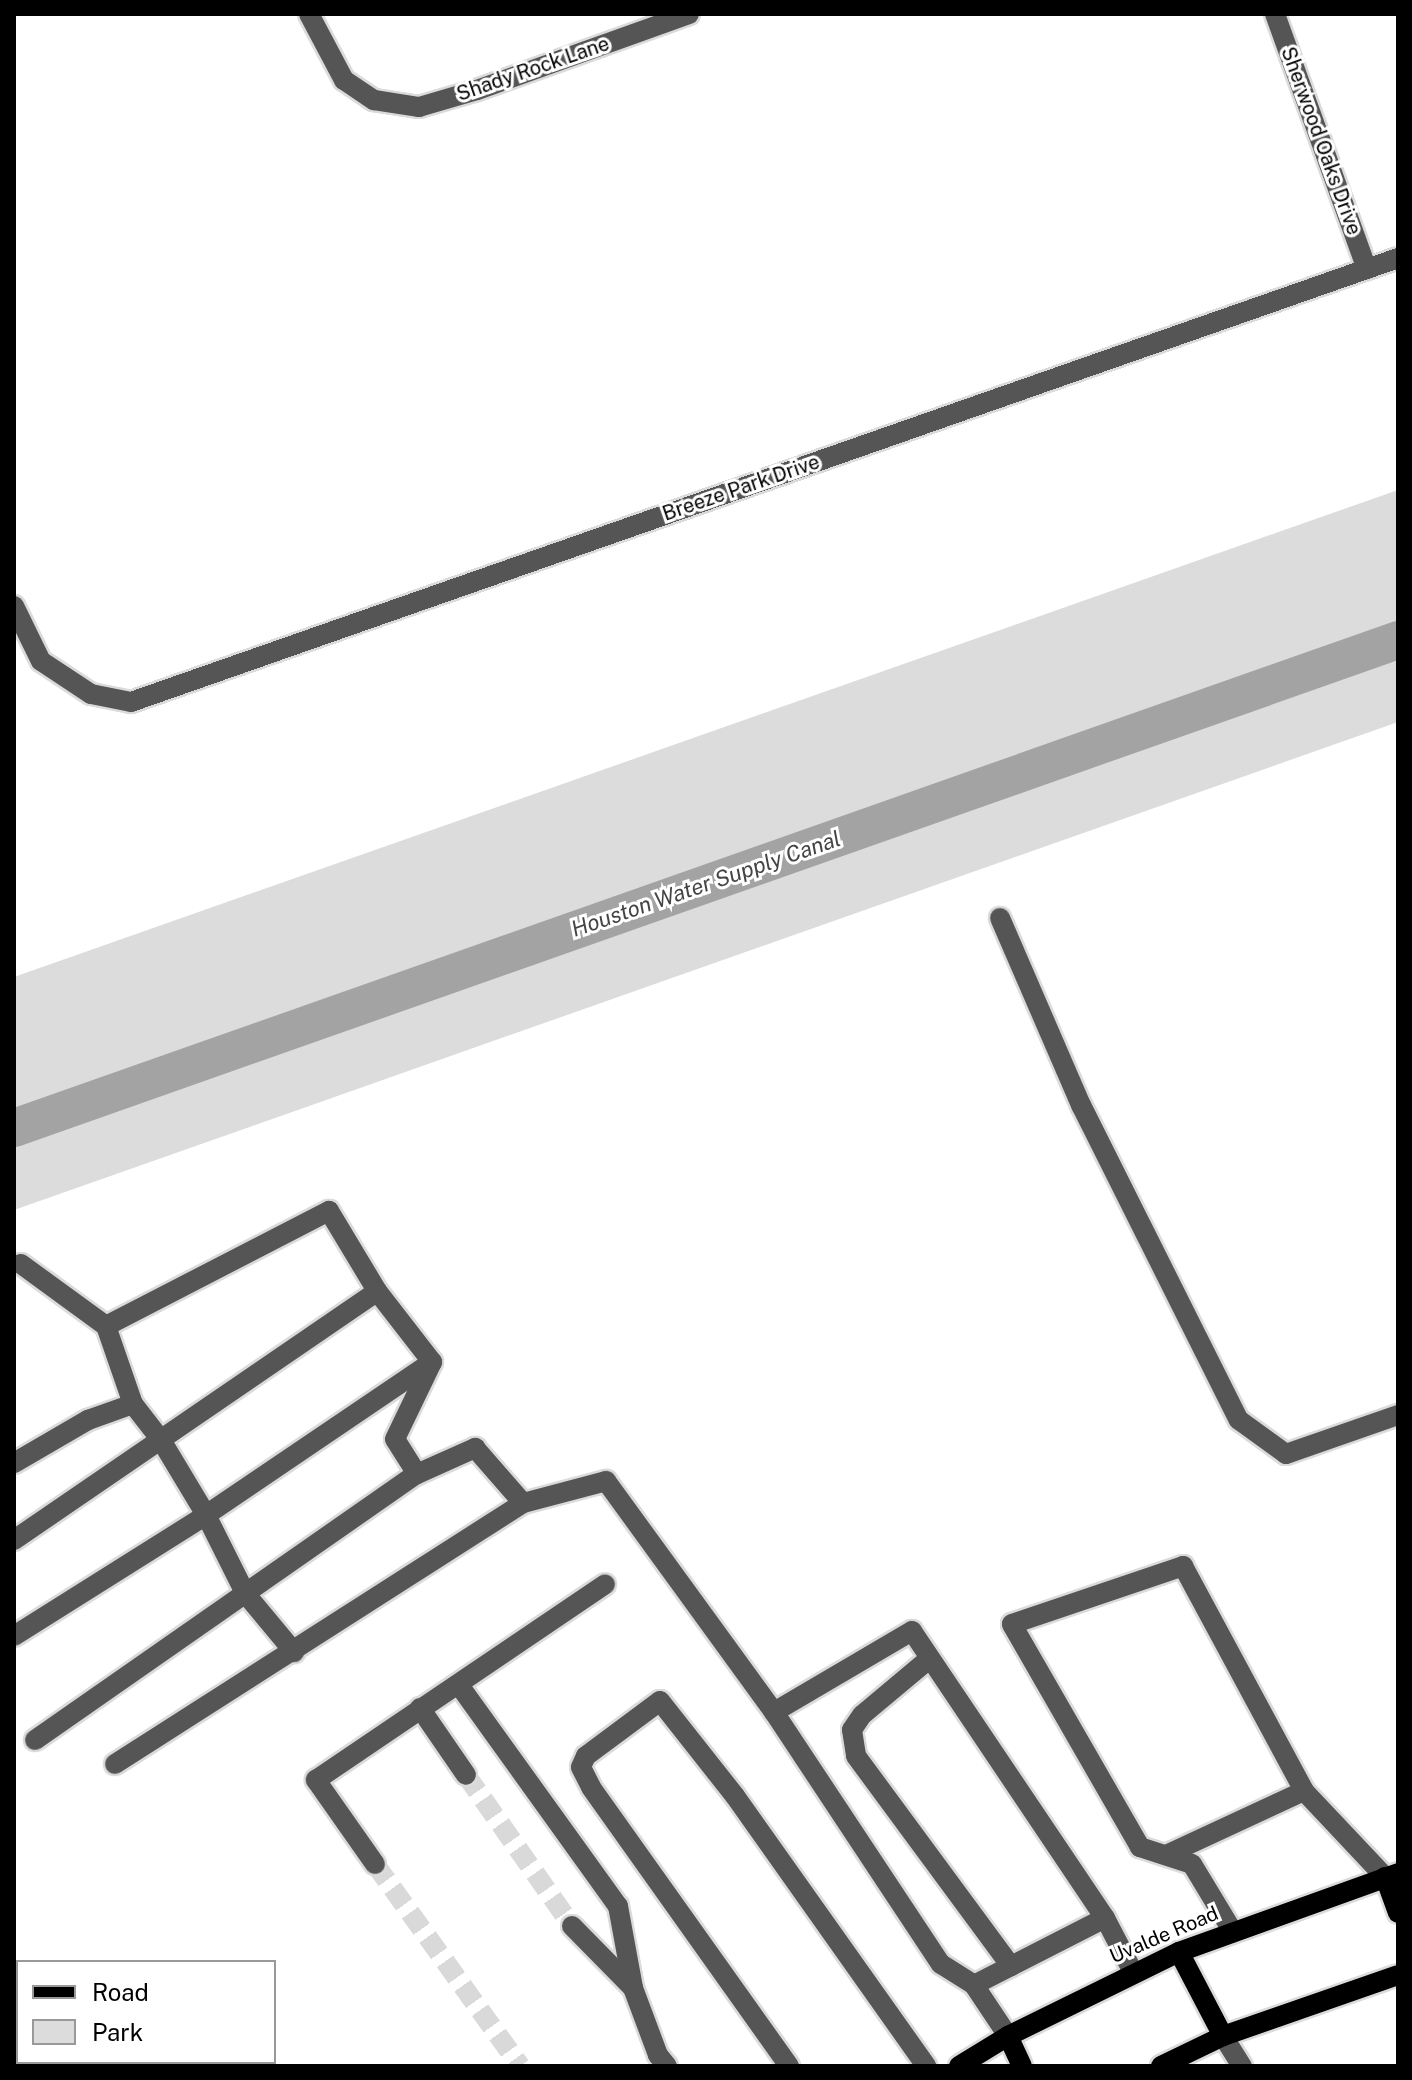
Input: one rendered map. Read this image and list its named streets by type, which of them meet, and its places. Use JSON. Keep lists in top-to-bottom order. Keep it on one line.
{"streets":{"main road":["Uvalde Road"],"street":["Shady Rock Lane","Sherwood Oaks Drive","Breeze Park Drive"]},"crossings":[["Sherwood Oaks Drive","Breeze Park Drive"]],"water":["Houston Water Supply Canal"],"legend":["Road","Park"]}
